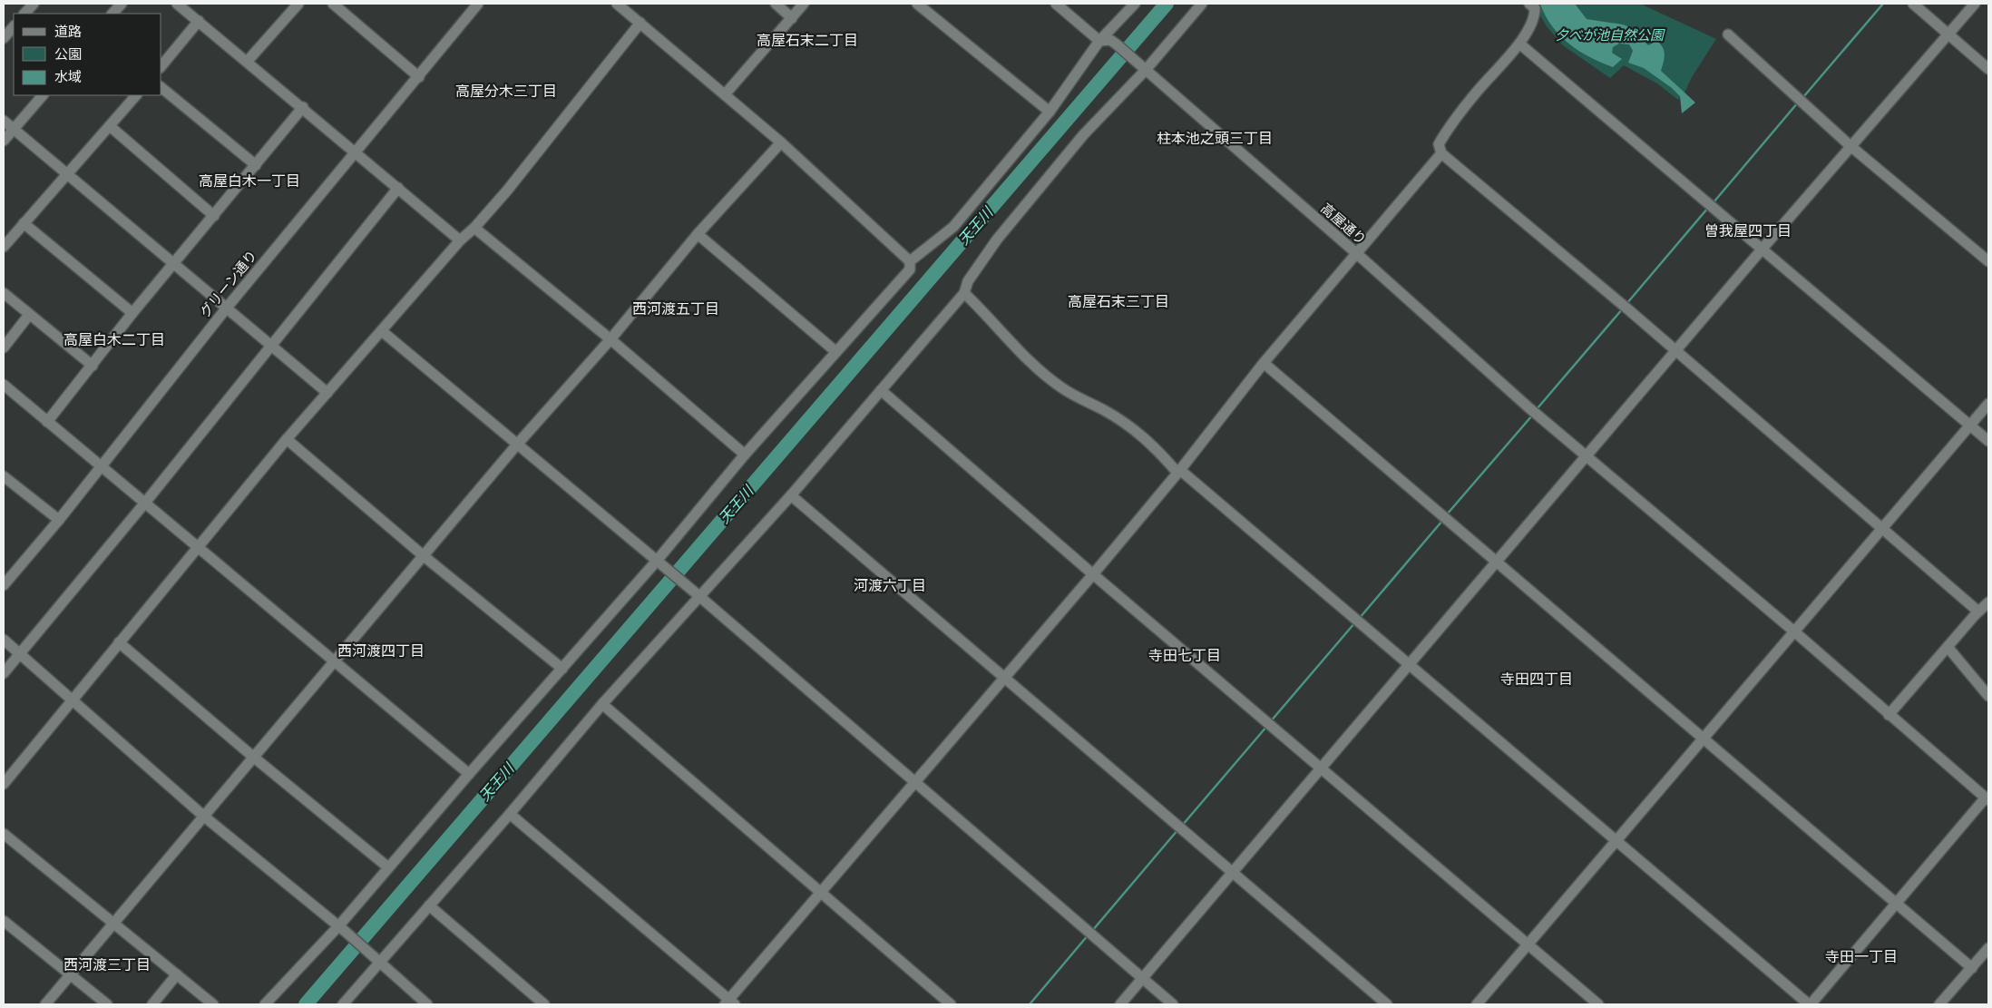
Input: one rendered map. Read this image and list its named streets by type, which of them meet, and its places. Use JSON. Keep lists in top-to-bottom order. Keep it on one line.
{"streets":{"street":["高屋通り","グリーン通り"]},"districts":["高屋石末二丁目","高屋分木三丁目","柱本池之頭三丁目","高屋白木一丁目","曽我屋四丁目","高屋石末三丁目","西河渡五丁目","高屋白木二丁目","河渡六丁目","西河渡四丁目","寺田七丁目","寺田四丁目","寺田一丁目","西河渡三丁目"],"water":["天王川"],"parks":["夕べが池自然公園"],"legend":["道路","公園","水域"]}
